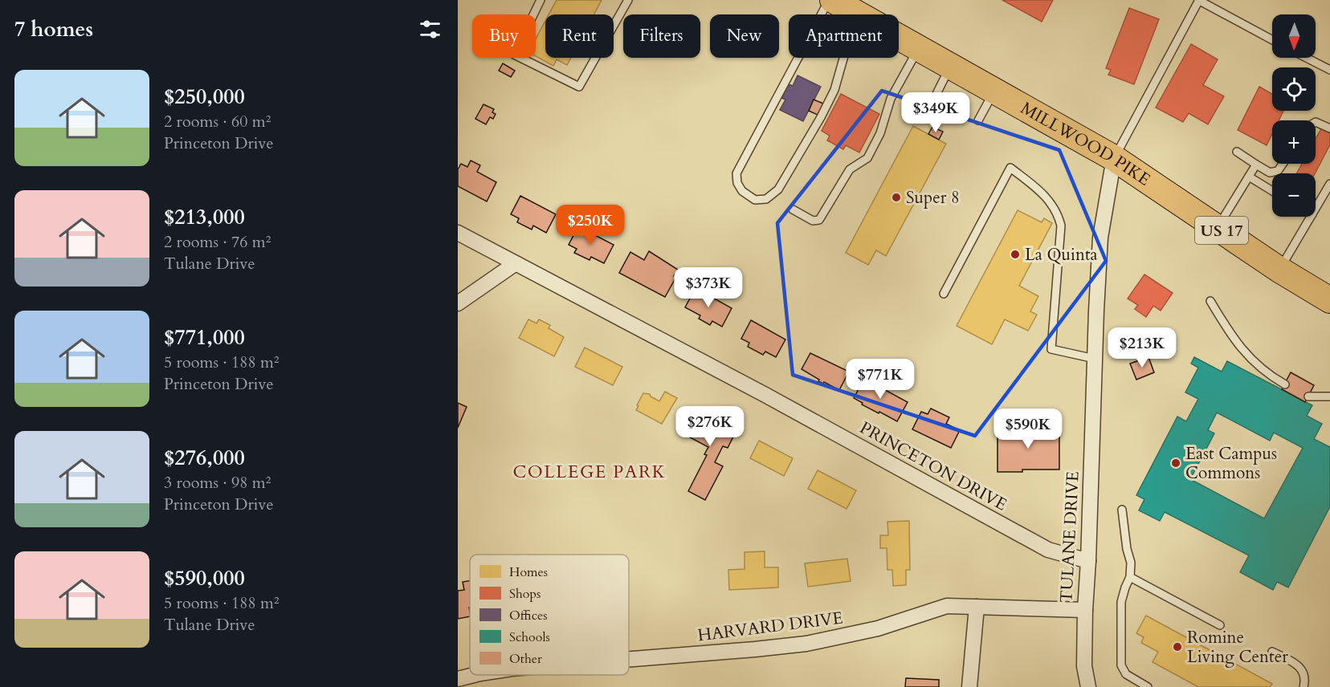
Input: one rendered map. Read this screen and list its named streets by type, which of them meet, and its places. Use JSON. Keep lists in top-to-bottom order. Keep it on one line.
{"streets":{"highway":["MILLWOOD PIKE","US 17"],"street":["PRINCETON DRIVE","TULANE DRIVE","HARVARD DRIVE"]},"crossings":[["MILLWOOD PIKE","TULANE DRIVE"],["PRINCETON DRIVE","TULANE DRIVE"],["TULANE DRIVE","HARVARD DRIVE"]],"districts":["COLLEGE PARK"],"places":["Super 8","La Quinta","East Campus Commons","Romine Living Center"],"legend":["Homes","Shops","Offices","Schools","Other"],"north":"bottom","page":{"heading":"7 homes","map_buttons":["+","−"],"chip":["Buy","Rent","Filters","New","Apartment"],"list":[{"name":"$250,000","note":"2 rooms · 60 m² · Princeton Drive"},{"name":"$213,000","note":"2 rooms · 76 m² · Tulane Drive"},{"name":"$771,000","note":"5 rooms · 188 m² · Princeton Drive"},{"name":"$276,000","note":"3 rooms · 98 m² · Princeton Drive"},{"name":"$590,000","note":"5 rooms · 188 m² · Tulane Drive"}],"price":["$349K","$250K","$373K","$213K","$771K","$276K","$590K"]}}
